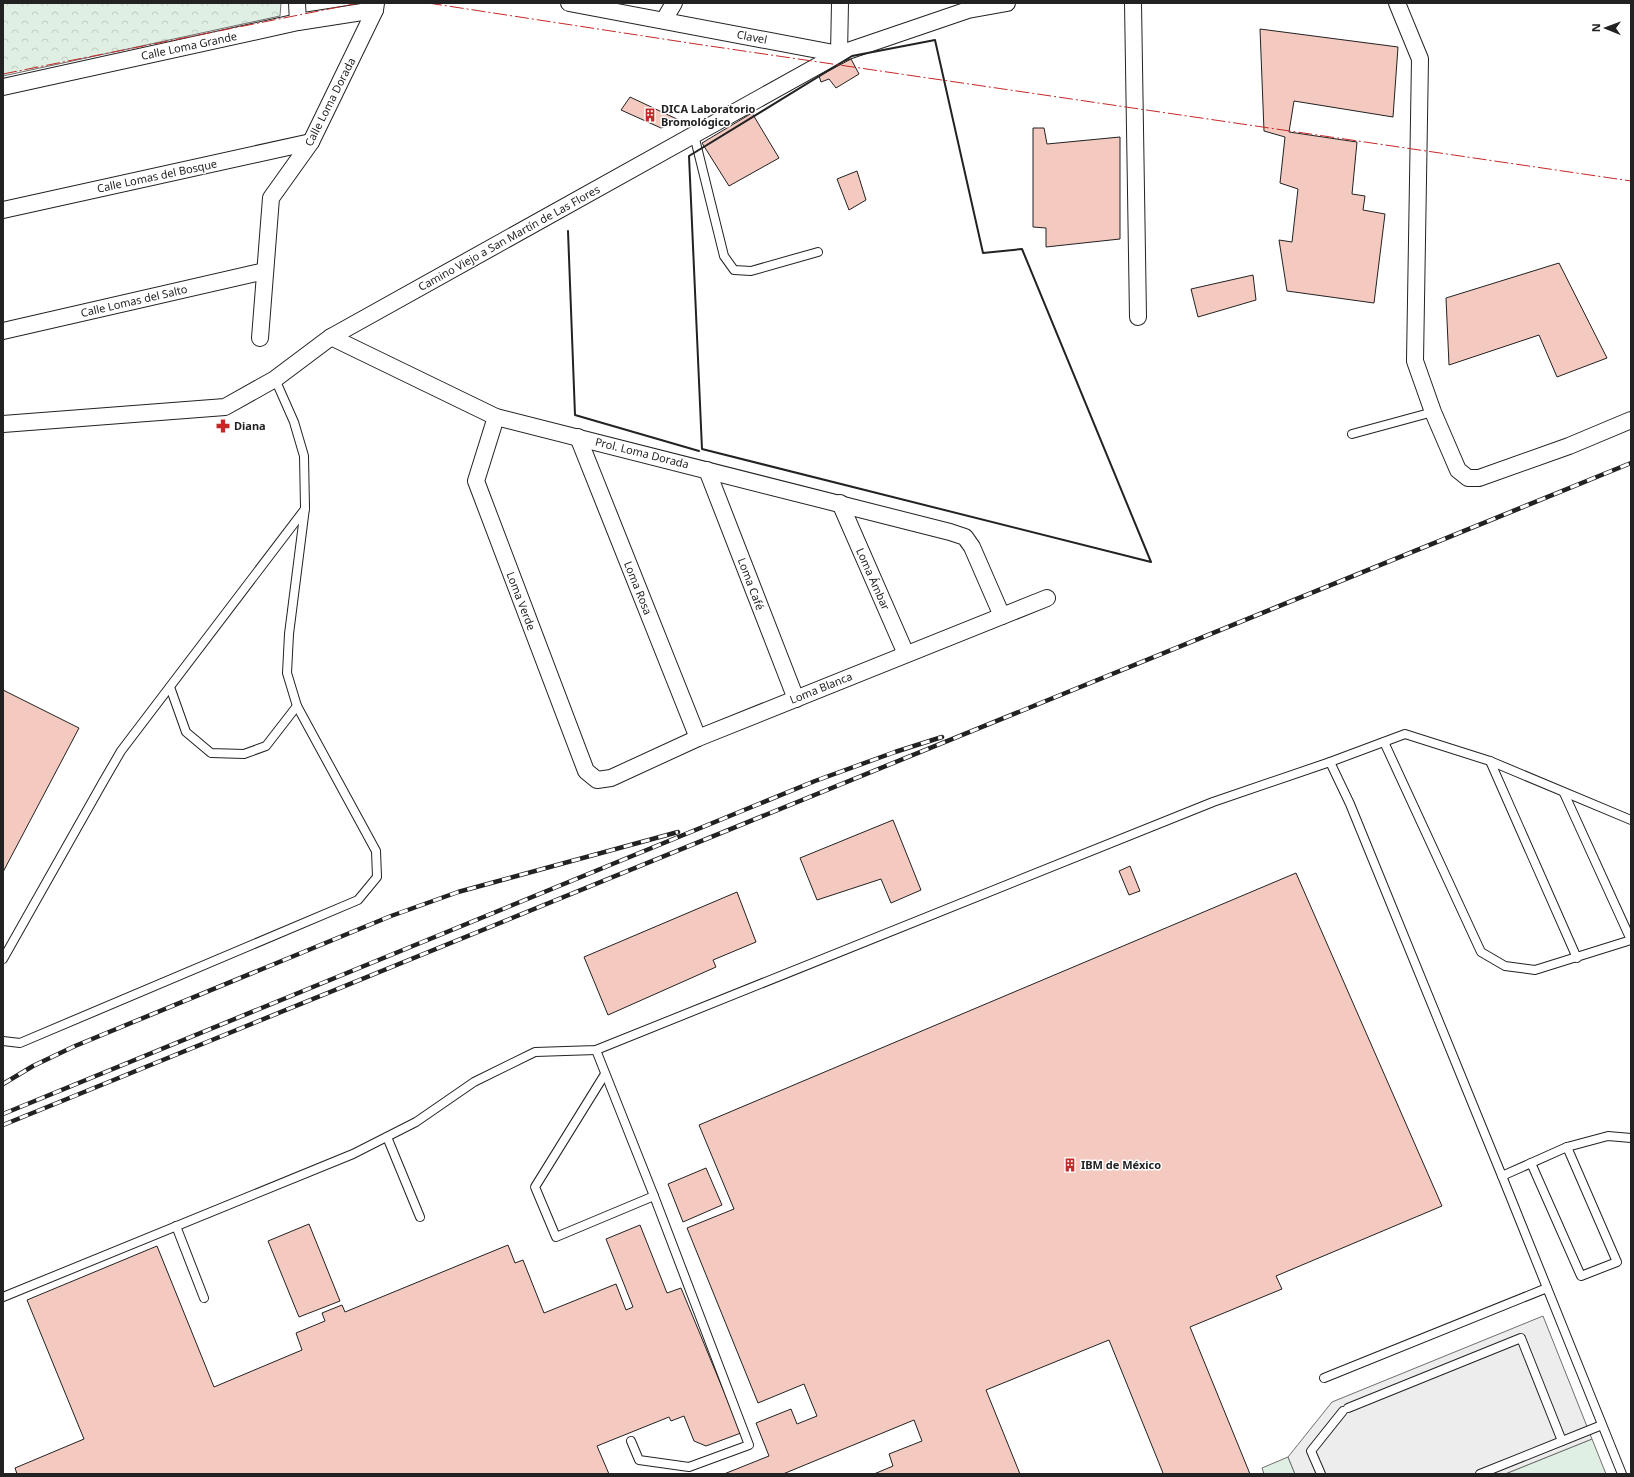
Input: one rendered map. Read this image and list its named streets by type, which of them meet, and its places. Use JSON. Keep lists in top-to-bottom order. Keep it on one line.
{"streets":{"street":["Clavel","Calle Loma Grande","Calle Loma Dorada","Calle Lomas del Bosque","Camino Viejo a San Martín de Las Flores","Calle Lomas del Salto","Prol. Loma Dorada","Loma Ámbar","Loma Café","Loma Rosa","Loma Verde","Loma Blanca"]},"crossings":[["Clavel","Camino Viejo a San Martín de Las Flores"],["Calle Loma Grande","Calle Loma Dorada"],["Calle Loma Dorada","Calle Lomas del Bosque"],["Calle Loma Dorada","Calle Lomas del Salto"],["Camino Viejo a San Martín de Las Flores","Prol. Loma Dorada"],["Prol. Loma Dorada","Loma Ámbar"],["Prol. Loma Dorada","Loma Café"],["Prol. Loma Dorada","Loma Rosa"],["Prol. Loma Dorada","Loma Verde"],["Prol. Loma Dorada","Loma Blanca"],["Loma Ámbar","Loma Blanca"],["Loma Café","Loma Blanca"],["Loma Rosa","Loma Blanca"],["Loma Verde","Loma Blanca"]],"places":{"building":["DICA Laboratorio Bromológico","IBM de México"],"pharmacy":["Diana"]},"north":"left"}
